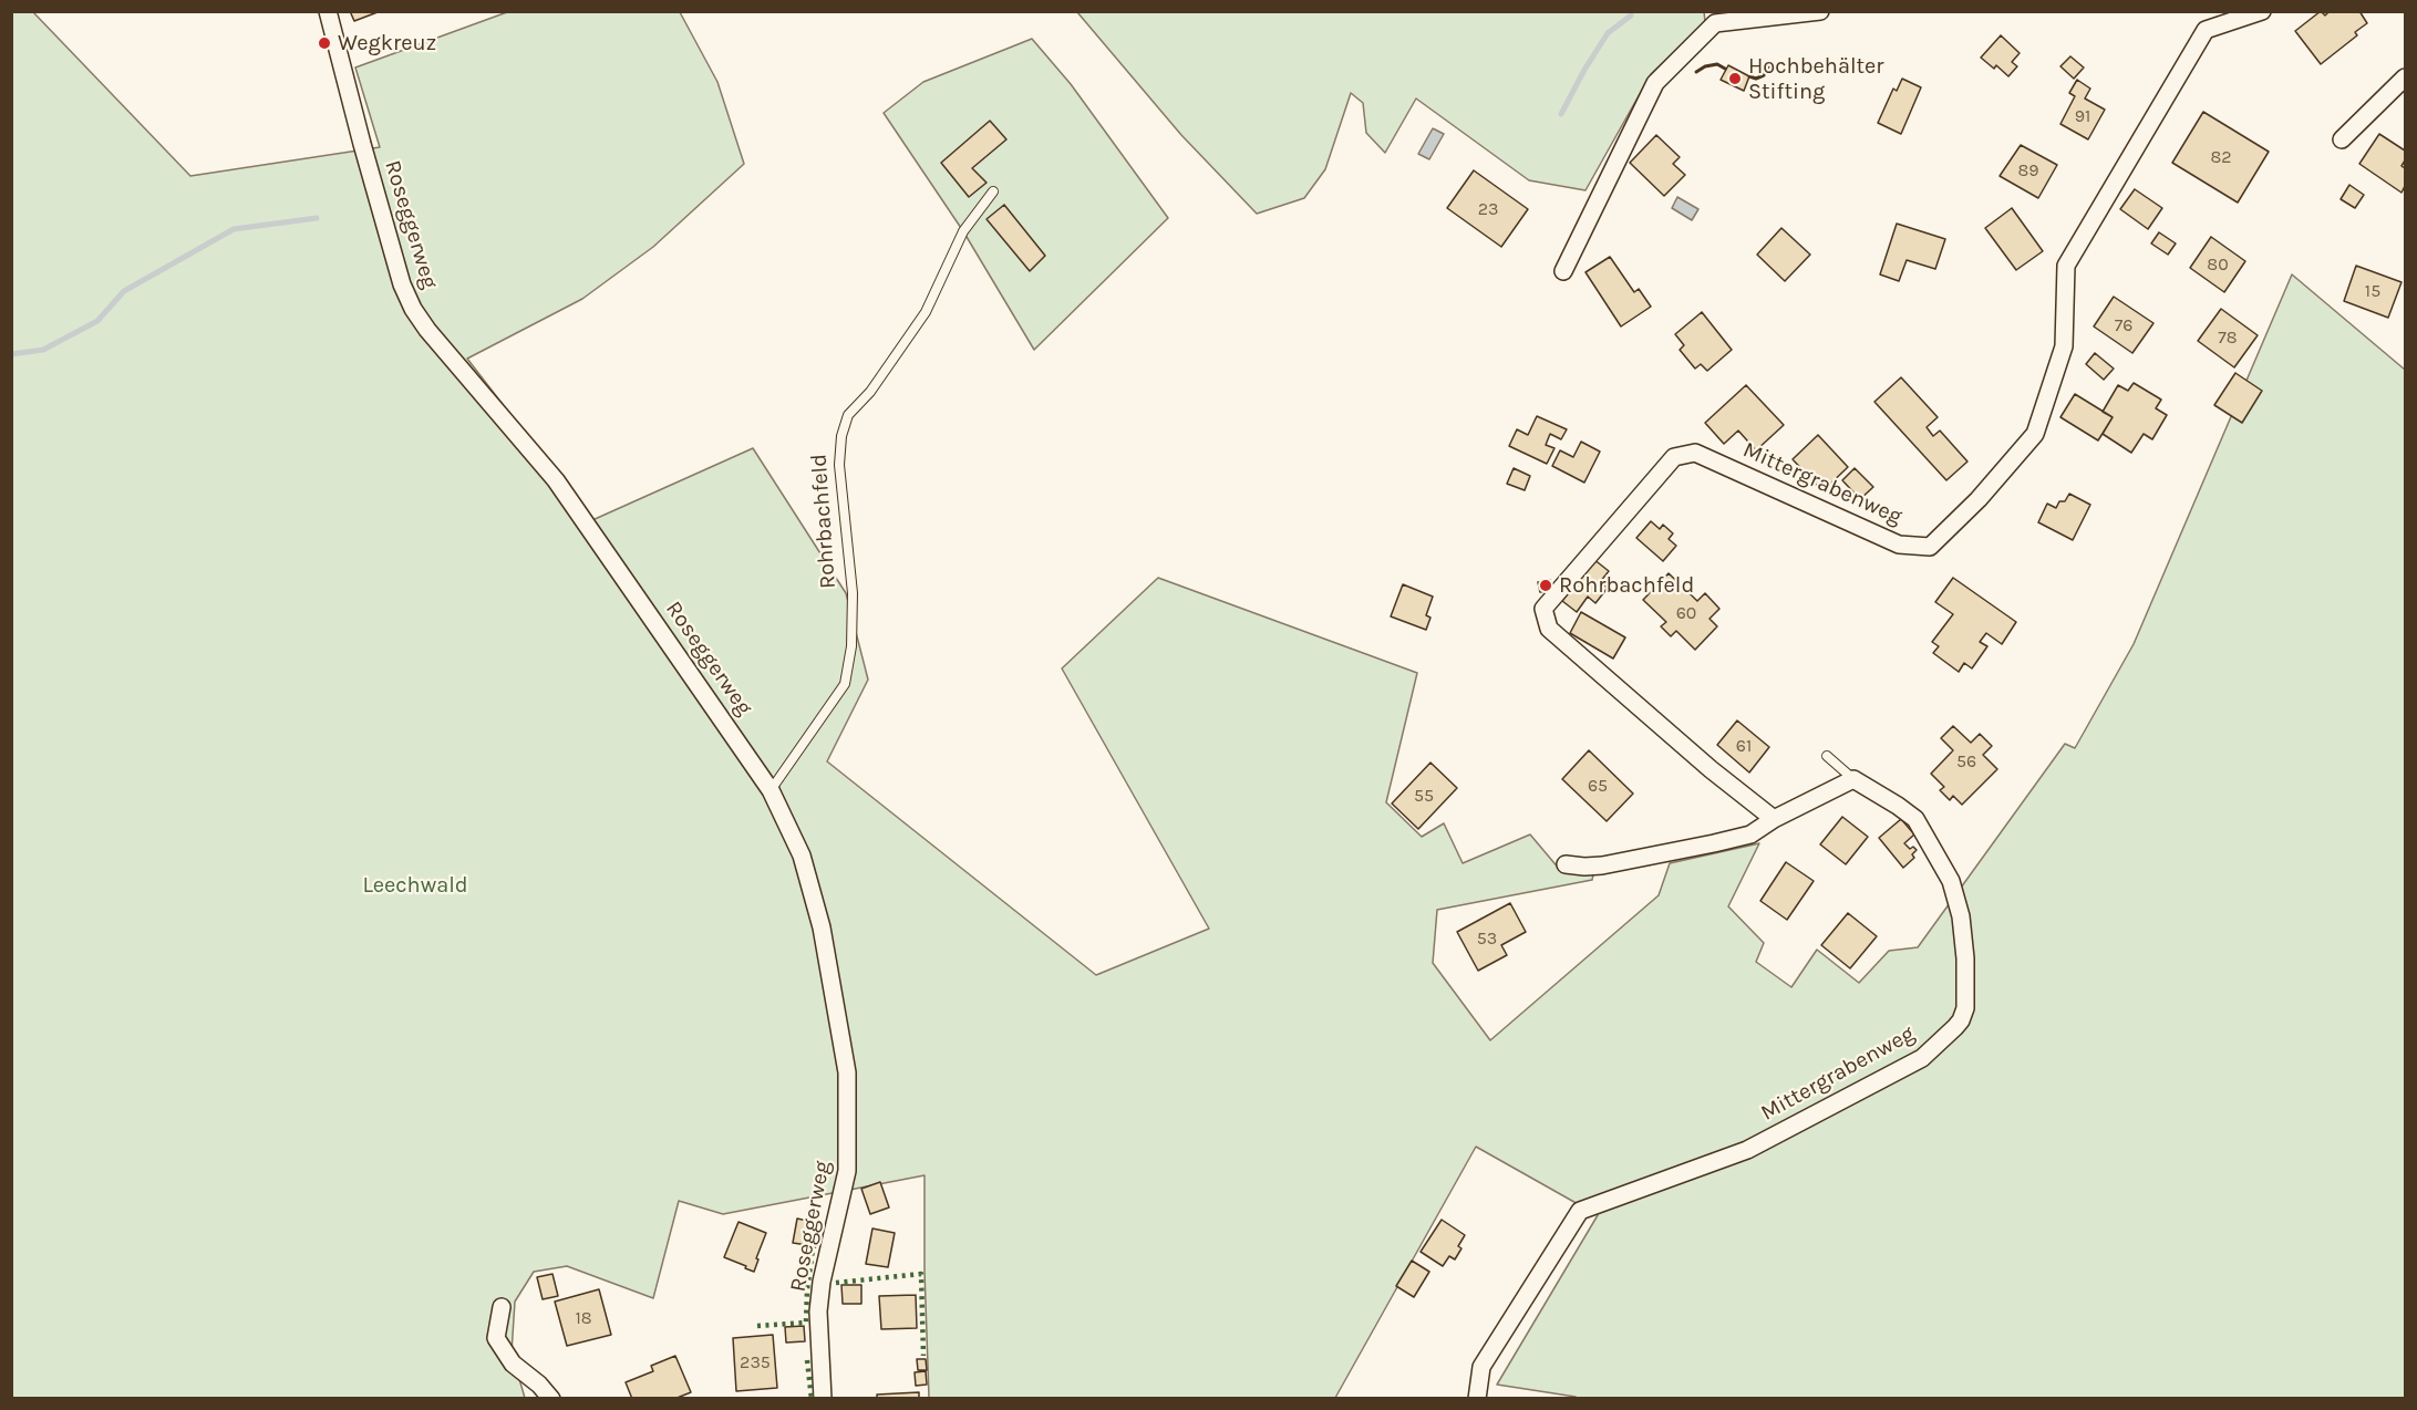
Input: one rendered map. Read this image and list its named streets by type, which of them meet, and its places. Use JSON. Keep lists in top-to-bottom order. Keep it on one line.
{"streets":{"street":["Roseggerweg","Mittergrabenweg"],"lane":["Rohrbachfeld"]},"crossings":[["Roseggerweg","Rohrbachfeld"]],"parks":["Leechwald"],"places":["Wegkreuz","Hochbehälter Stifting","Rohrbachfeld"],"house_numbers":["91","82","89","23","80","15","76","78","60","61","56","65","55","53","18","235"]}
